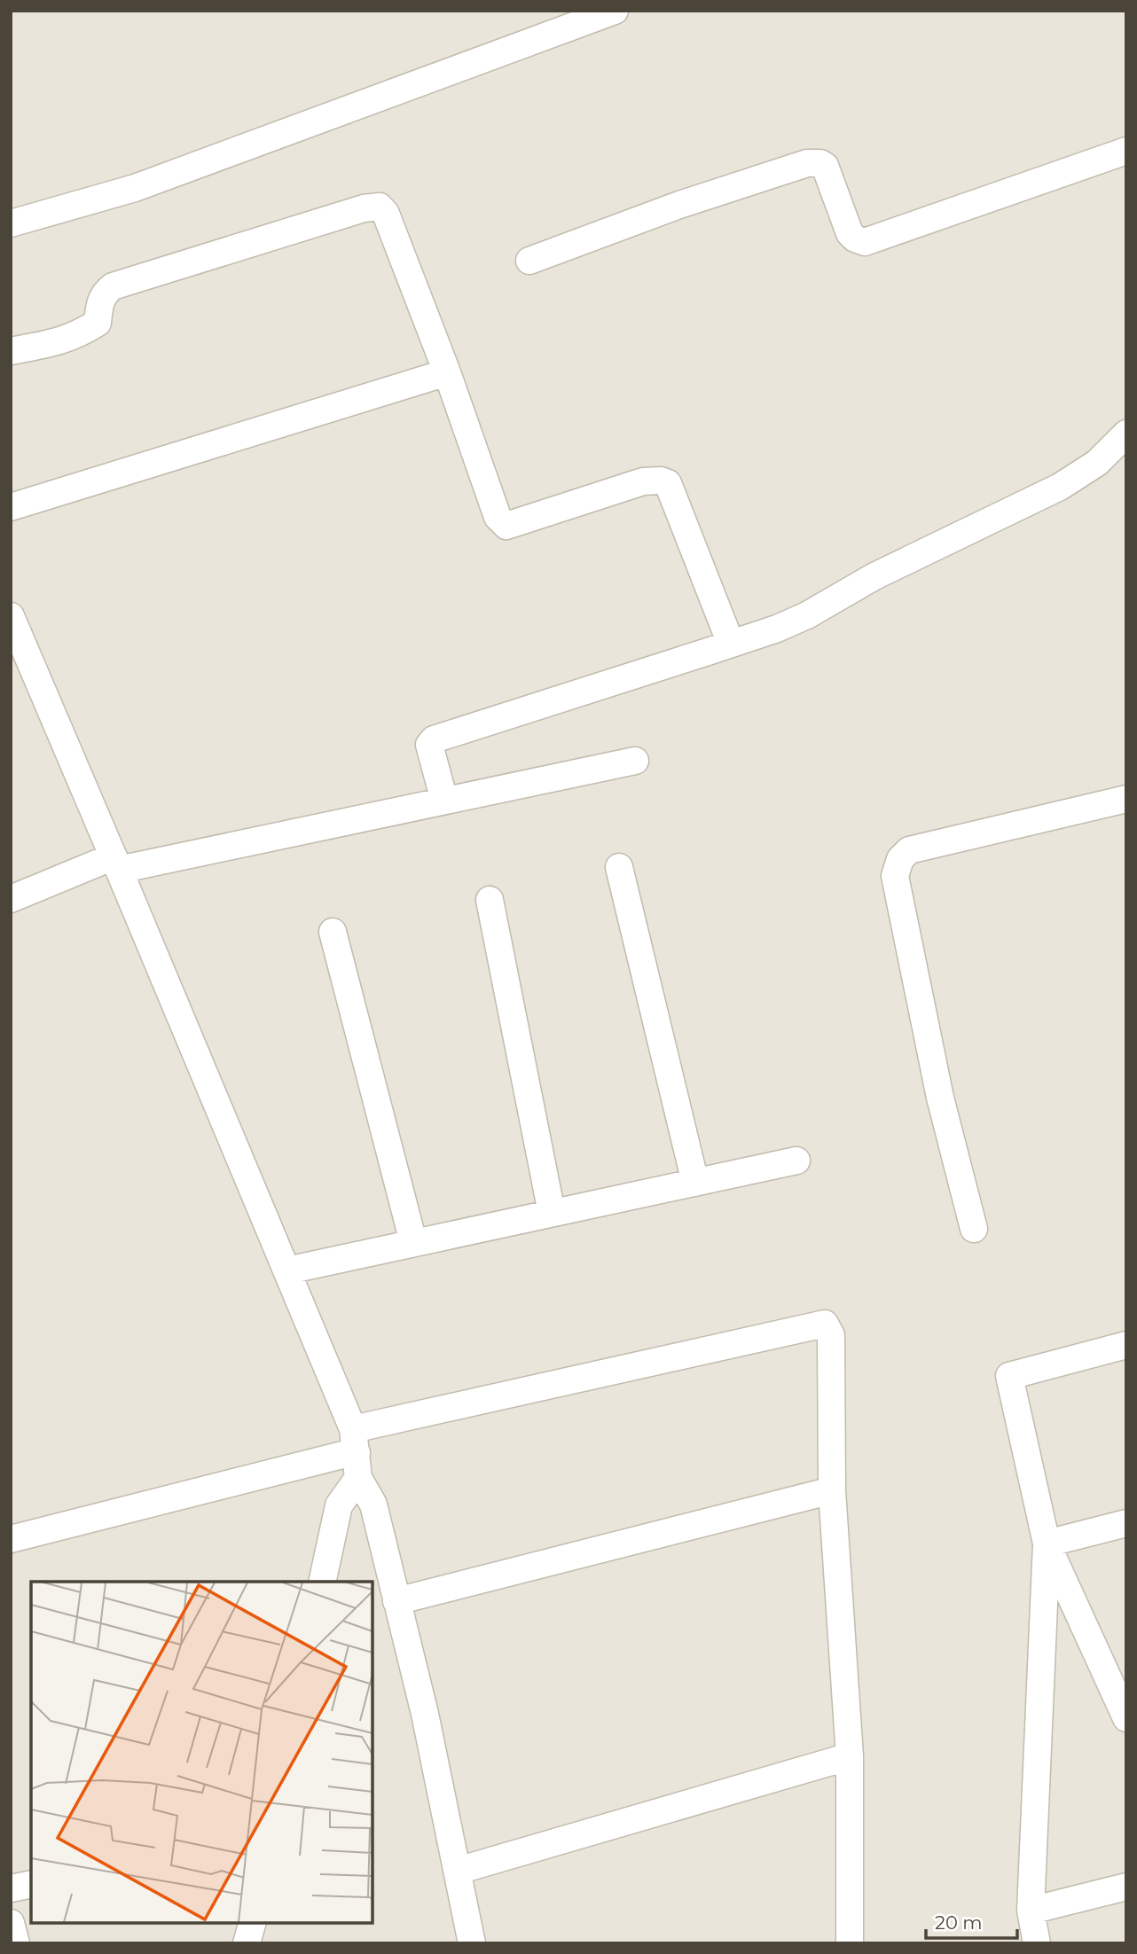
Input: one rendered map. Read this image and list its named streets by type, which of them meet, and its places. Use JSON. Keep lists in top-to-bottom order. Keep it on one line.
{"scale_bar":"20 m"}
